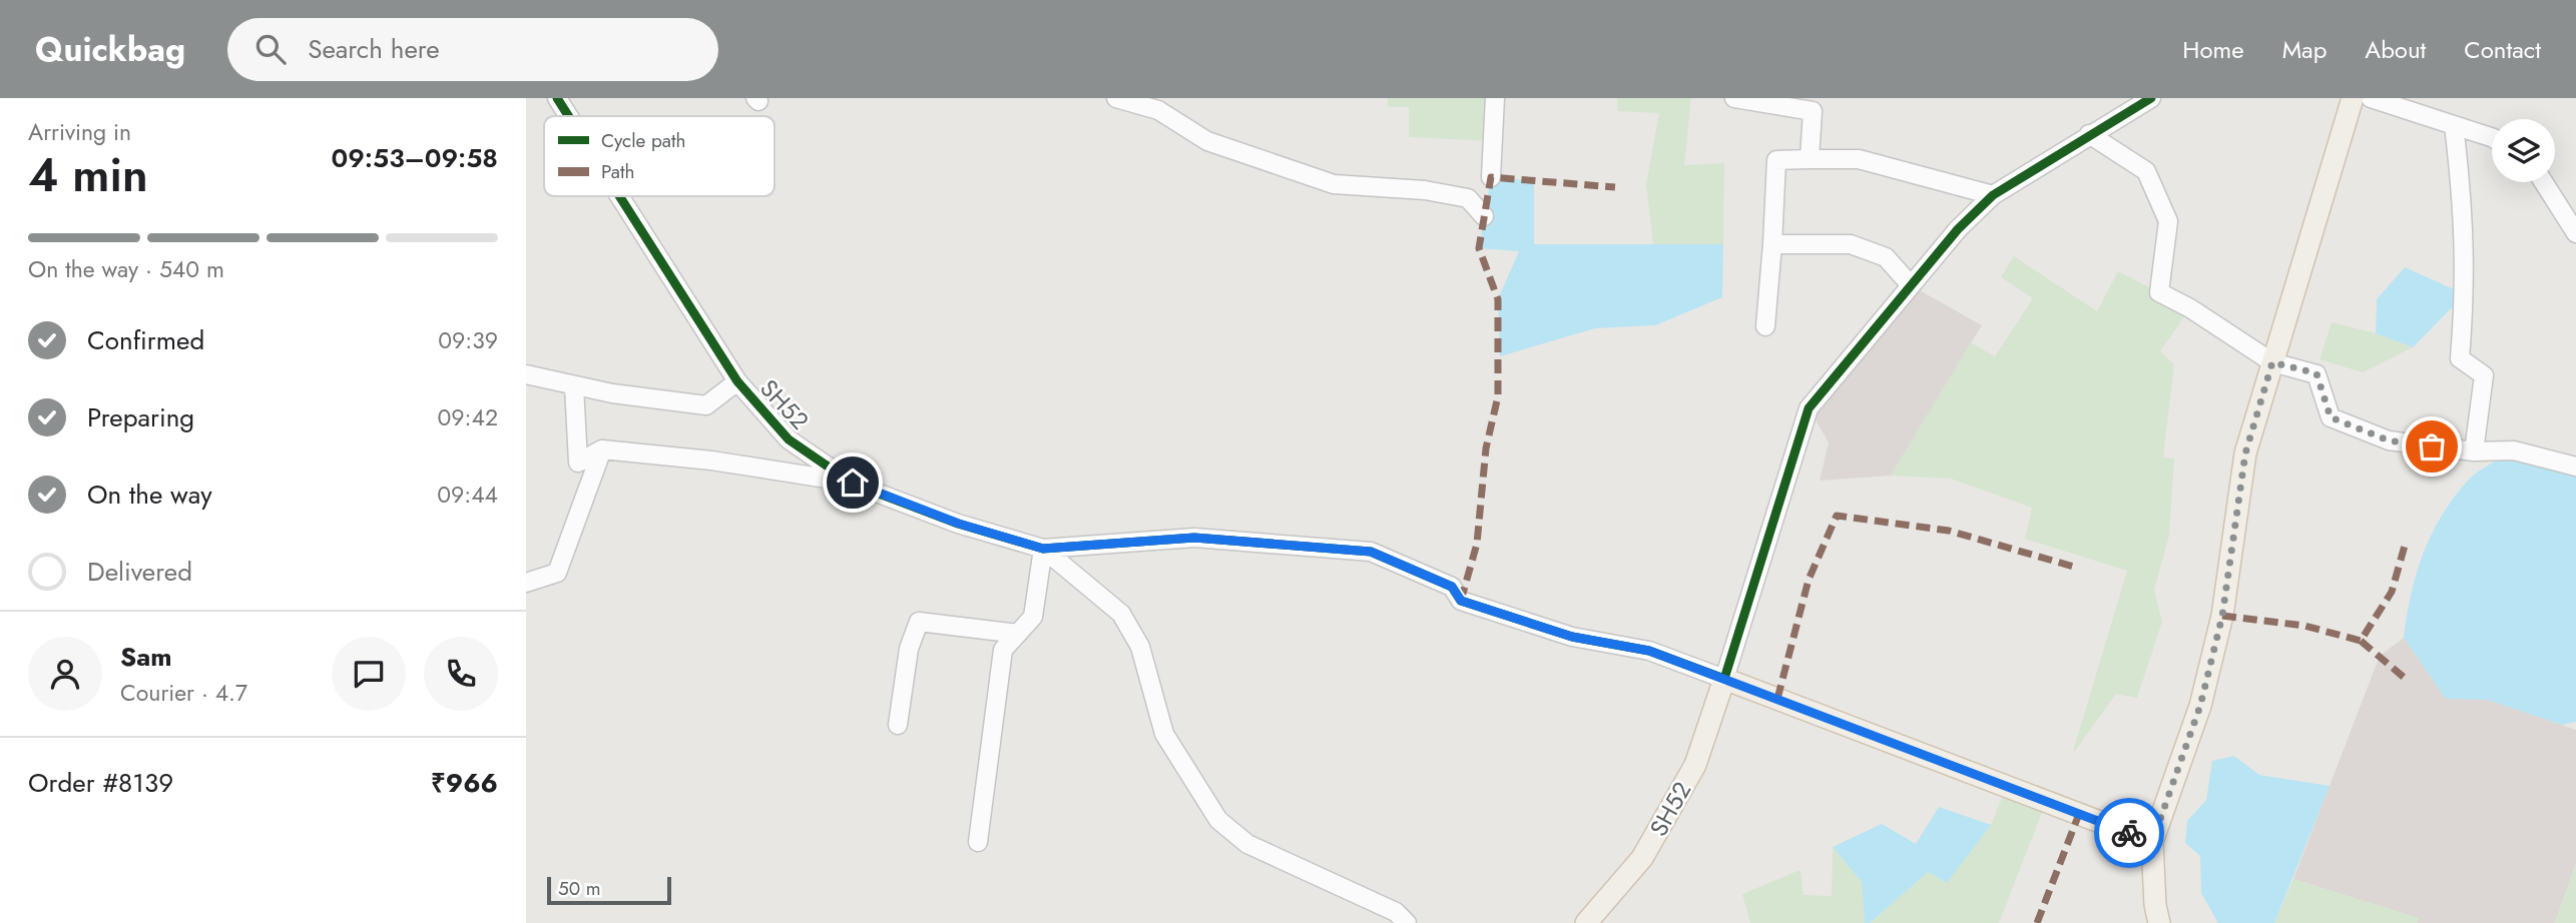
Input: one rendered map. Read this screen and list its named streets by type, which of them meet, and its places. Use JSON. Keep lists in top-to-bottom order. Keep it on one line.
{"streets":{"main road":["SH52"]},"legend":["Cycle path","Path"],"scale_bar":"50 m","page":{"header":"Quickbag","search":"Search here","nav":["Home","Map","About","Contact"],"heading":["4 min","Arriving in","09:53–09:58"],"panel":["Sam","Courier · 4.7","Order #8139","₹966"],"bar":"On the way · 540 m","list":[["Confirmed","09:39"],["Preparing","09:42"],["On the way","09:44"],"Delivered"],"scale":"50 m"}}
